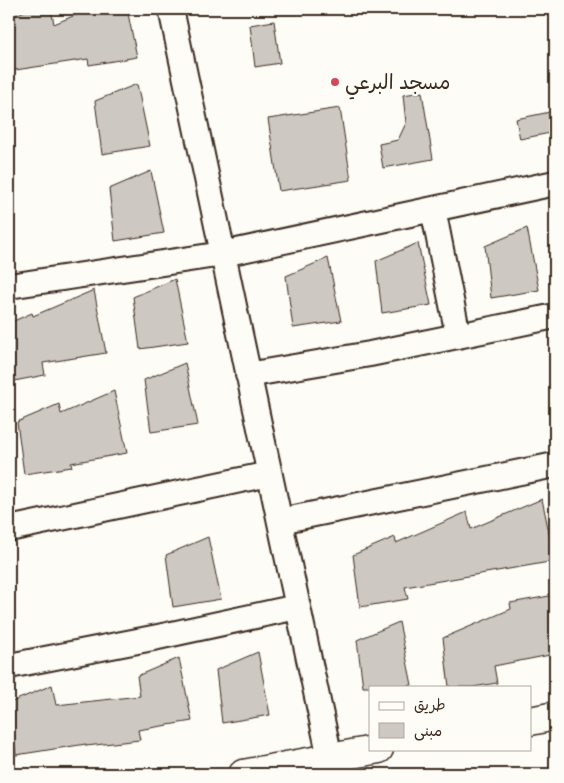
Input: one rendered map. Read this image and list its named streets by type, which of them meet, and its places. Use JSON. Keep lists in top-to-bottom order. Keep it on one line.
{"places":["مسجد البرعي"],"legend":["طريق","مبنى"]}
